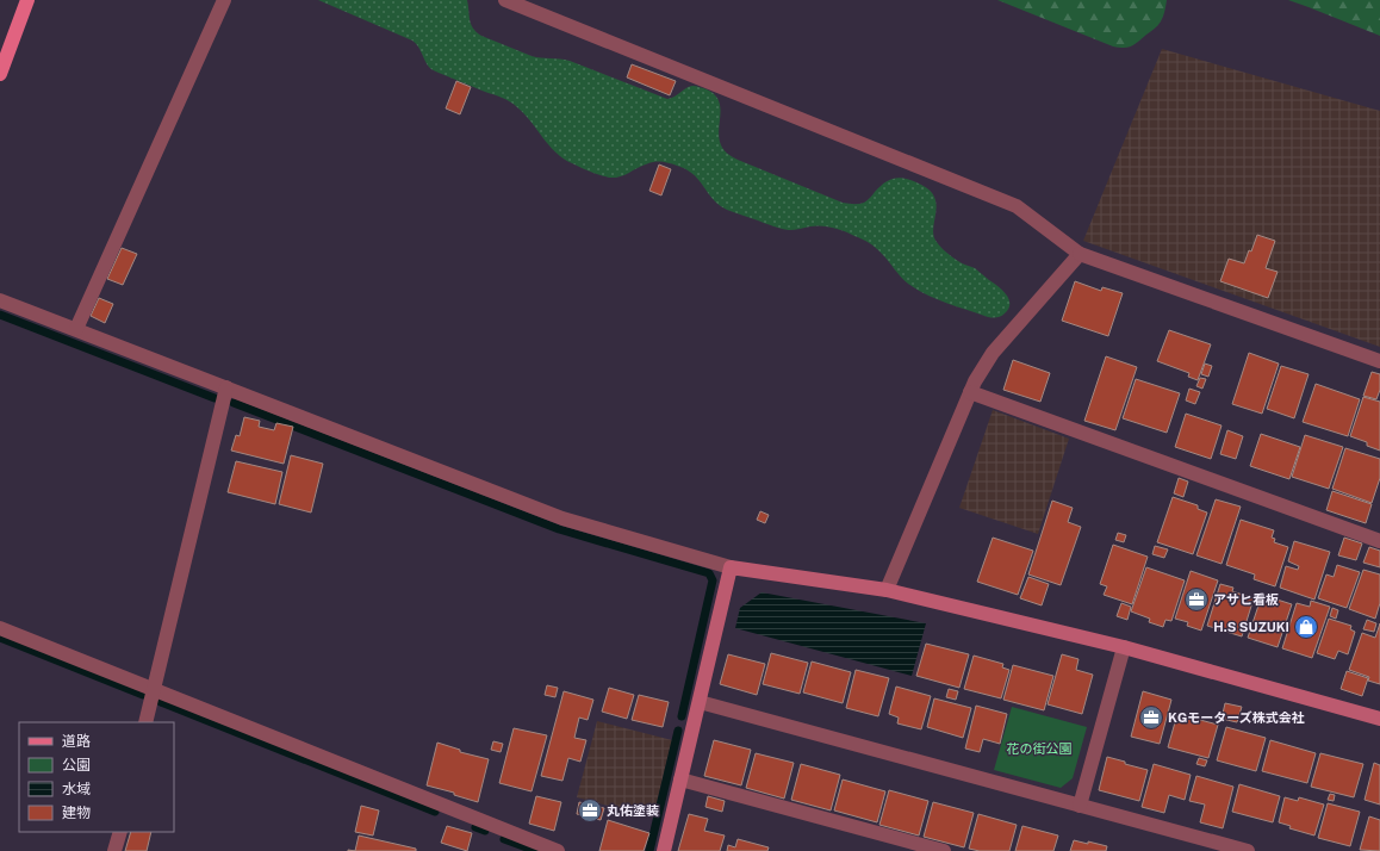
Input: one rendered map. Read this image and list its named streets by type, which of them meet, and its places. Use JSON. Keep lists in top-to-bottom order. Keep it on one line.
{"parks":["花の街公園"],"places":{"office":["アサヒ看板","KGモーターズ株式会社","丸佑塗装"],"shop":["H.S SUZUKI"]},"legend":["道路","公園","水域","建物"]}
